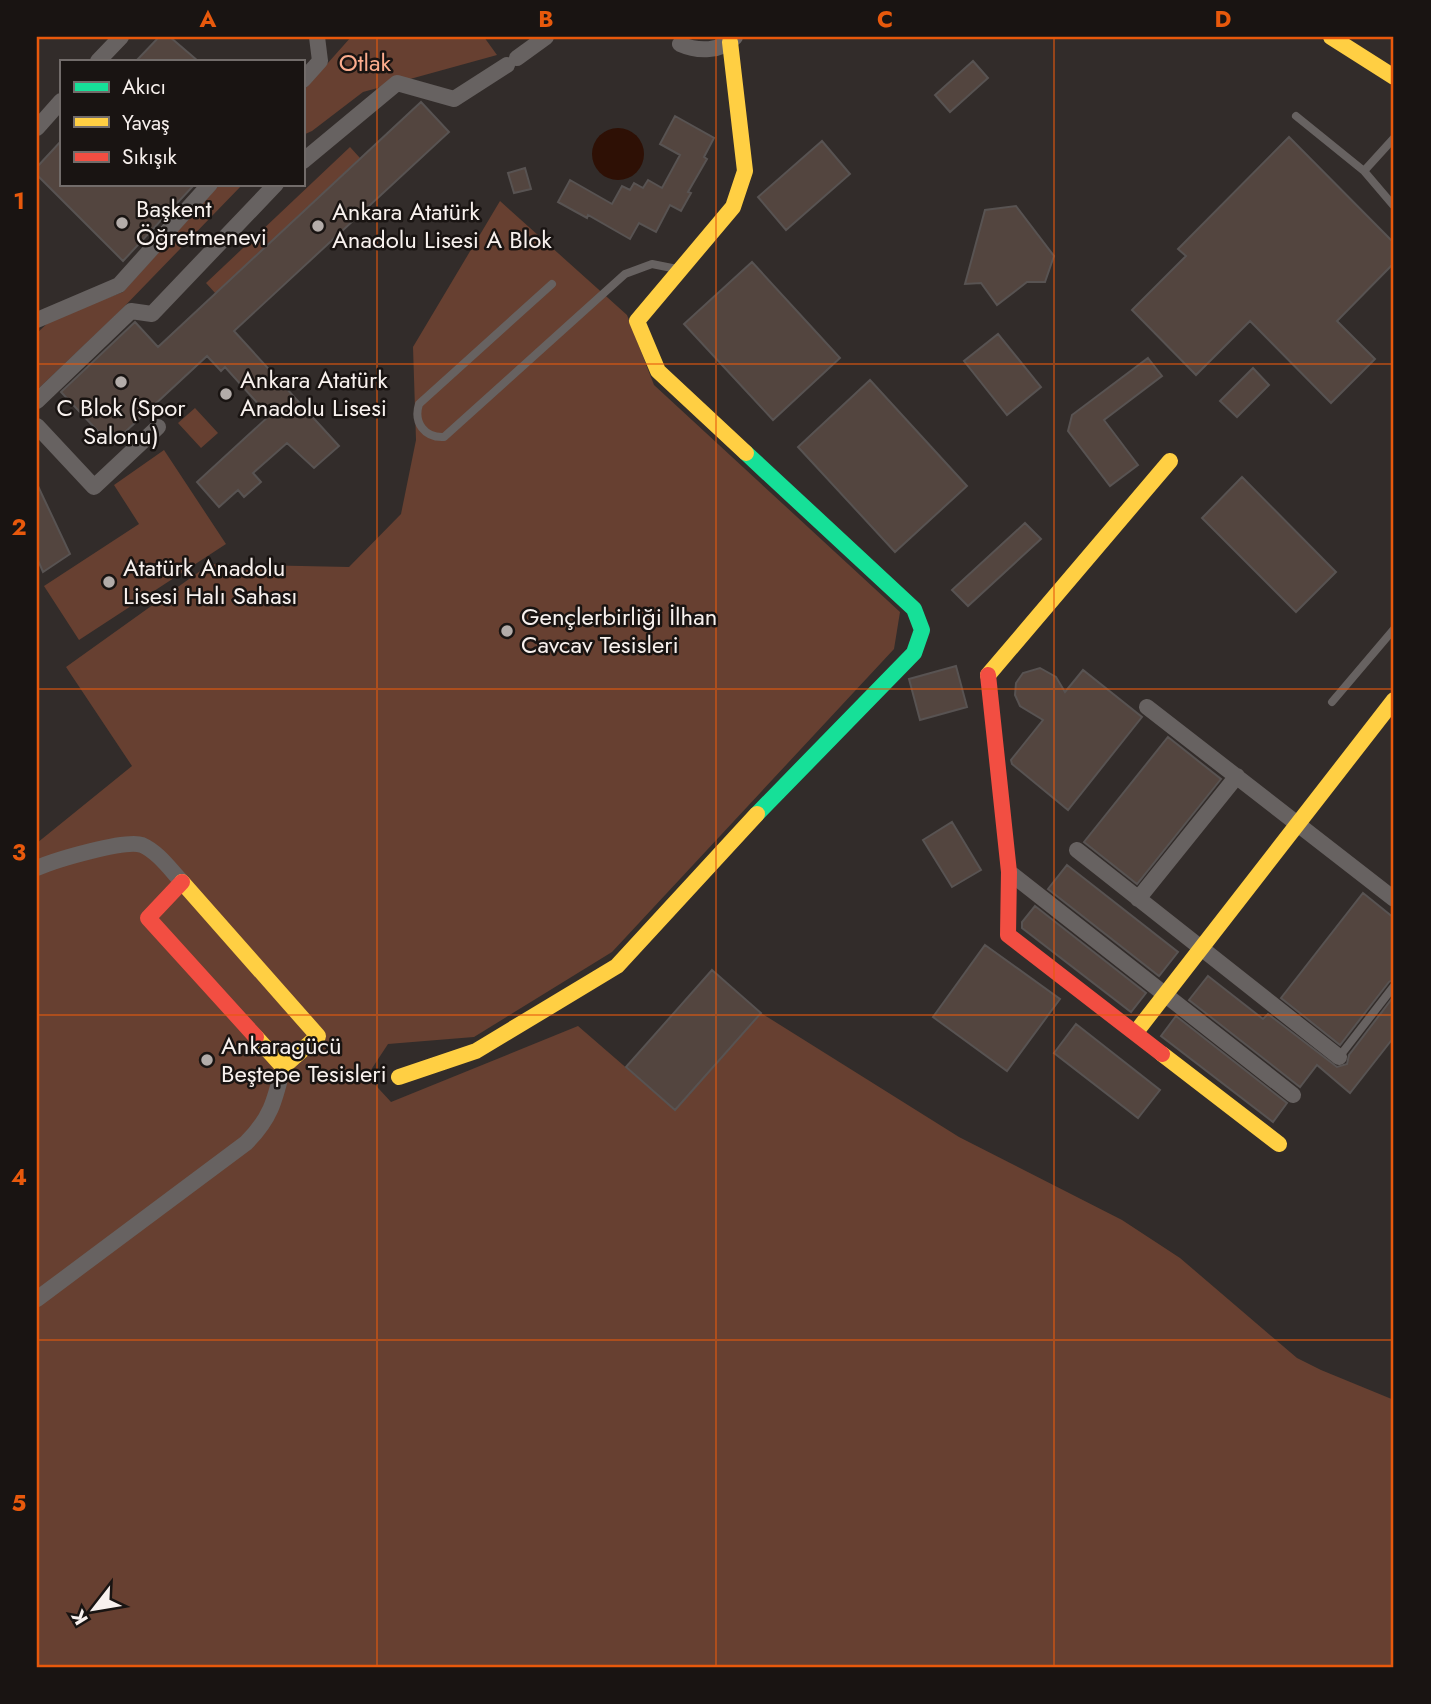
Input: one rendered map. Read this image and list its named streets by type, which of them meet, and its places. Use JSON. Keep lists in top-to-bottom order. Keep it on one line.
{"parks":["Otlak"],"places":["Başkent Öğretmenevi","Ankara Atatürk Anadolu Lisesi A Blok","C Blok (Spor Salonu)","Ankara Atatürk Anadolu Lisesi","Atatürk Anadolu Lisesi Halı Sahası","Gençlerbirliği İlhan Cavcav Tesisleri","Ankaragücü Beştepe Tesisleri"],"legend":["Akıcı","Yavaş","Sıkışık"],"north":"bottom left","grid":{"columns":["A","B","C","D"],"rows":["1","2","3","4","5"]}}
